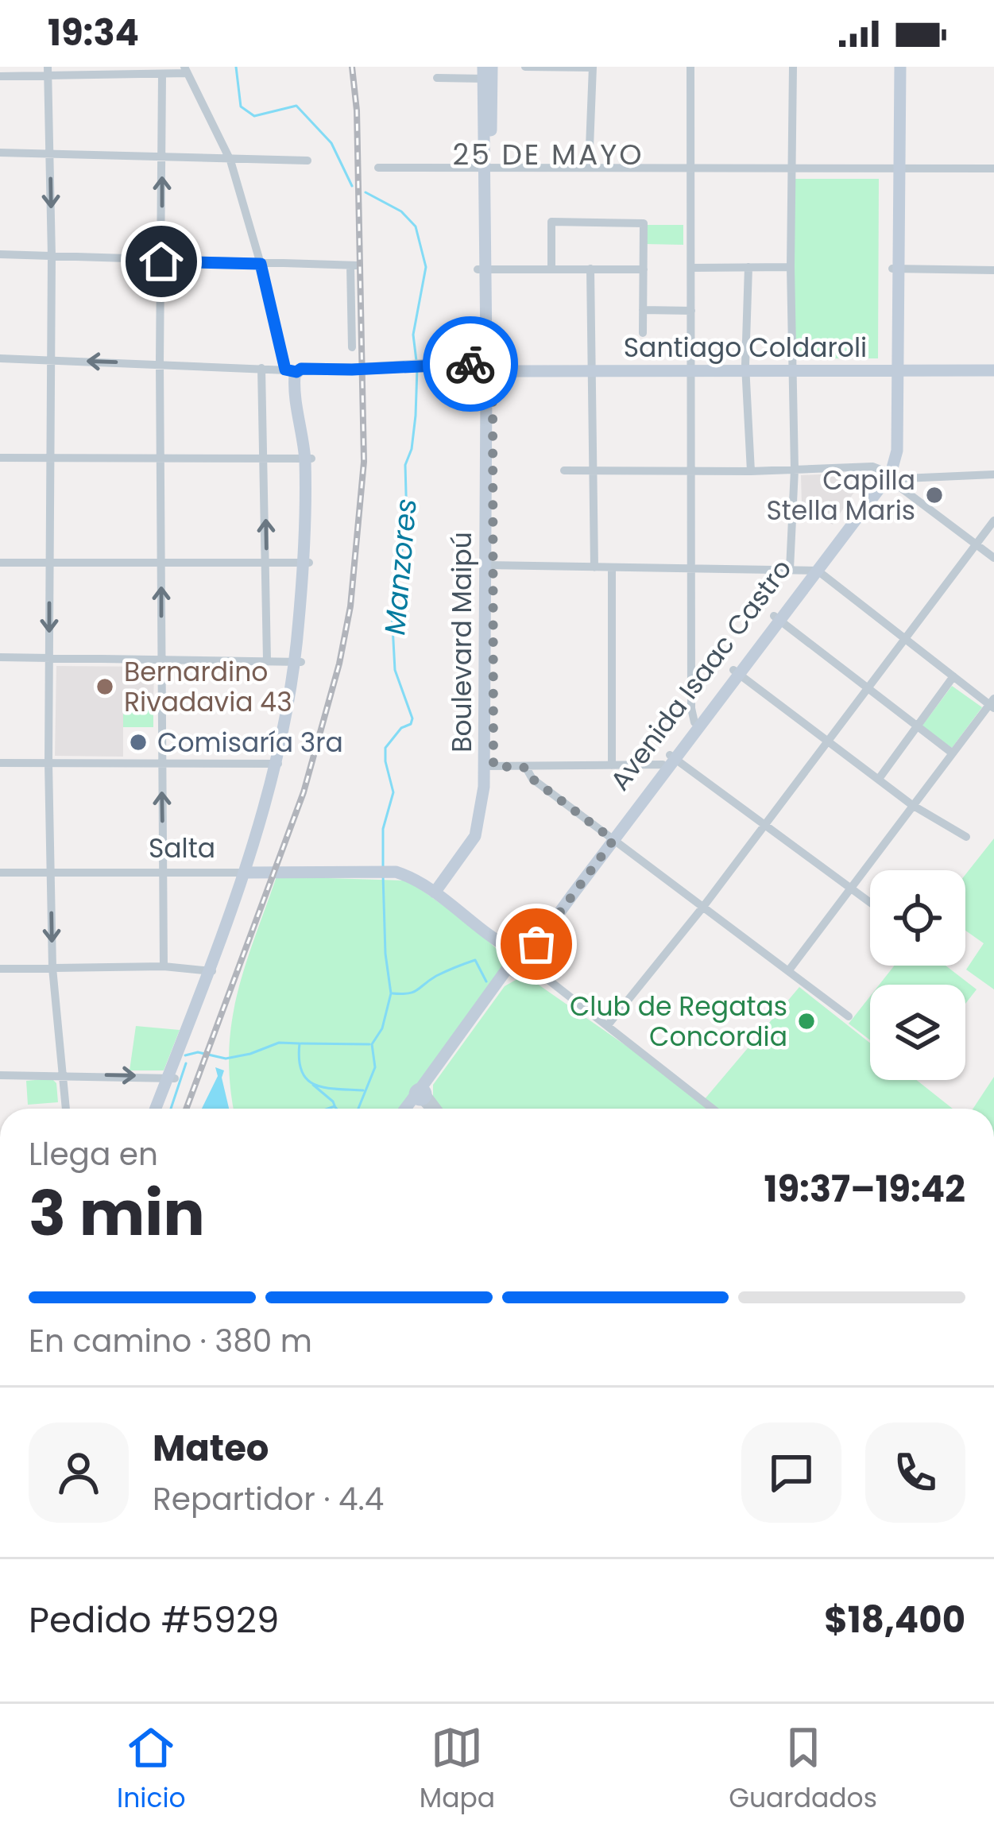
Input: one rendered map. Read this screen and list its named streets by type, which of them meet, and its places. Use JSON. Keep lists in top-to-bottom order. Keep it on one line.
{"streets":{"main road":["Santiago Coldaroli","Boulevard Maipú","Avenida Isaac Castro","Salta"]},"crossings":[["Santiago Coldaroli","Boulevard Maipú"],["Boulevard Maipú","Salta"]],"districts":["25 DE MAYO"],"water":["Manzores"],"places":["Capilla Stella Maris","Bernardino Rivadavia 43","Comisaría 3ra","Club de Regatas Concordia"],"page":{"status":"19:34","heading":["3 min","Llega en","19:37–19:42"],"panel":["Mateo","Repartidor · 4.4","Pedido #5929","$18,400"],"bar":"En camino · 380 m","tabs":["Inicio","Mapa","Guardados"]}}
